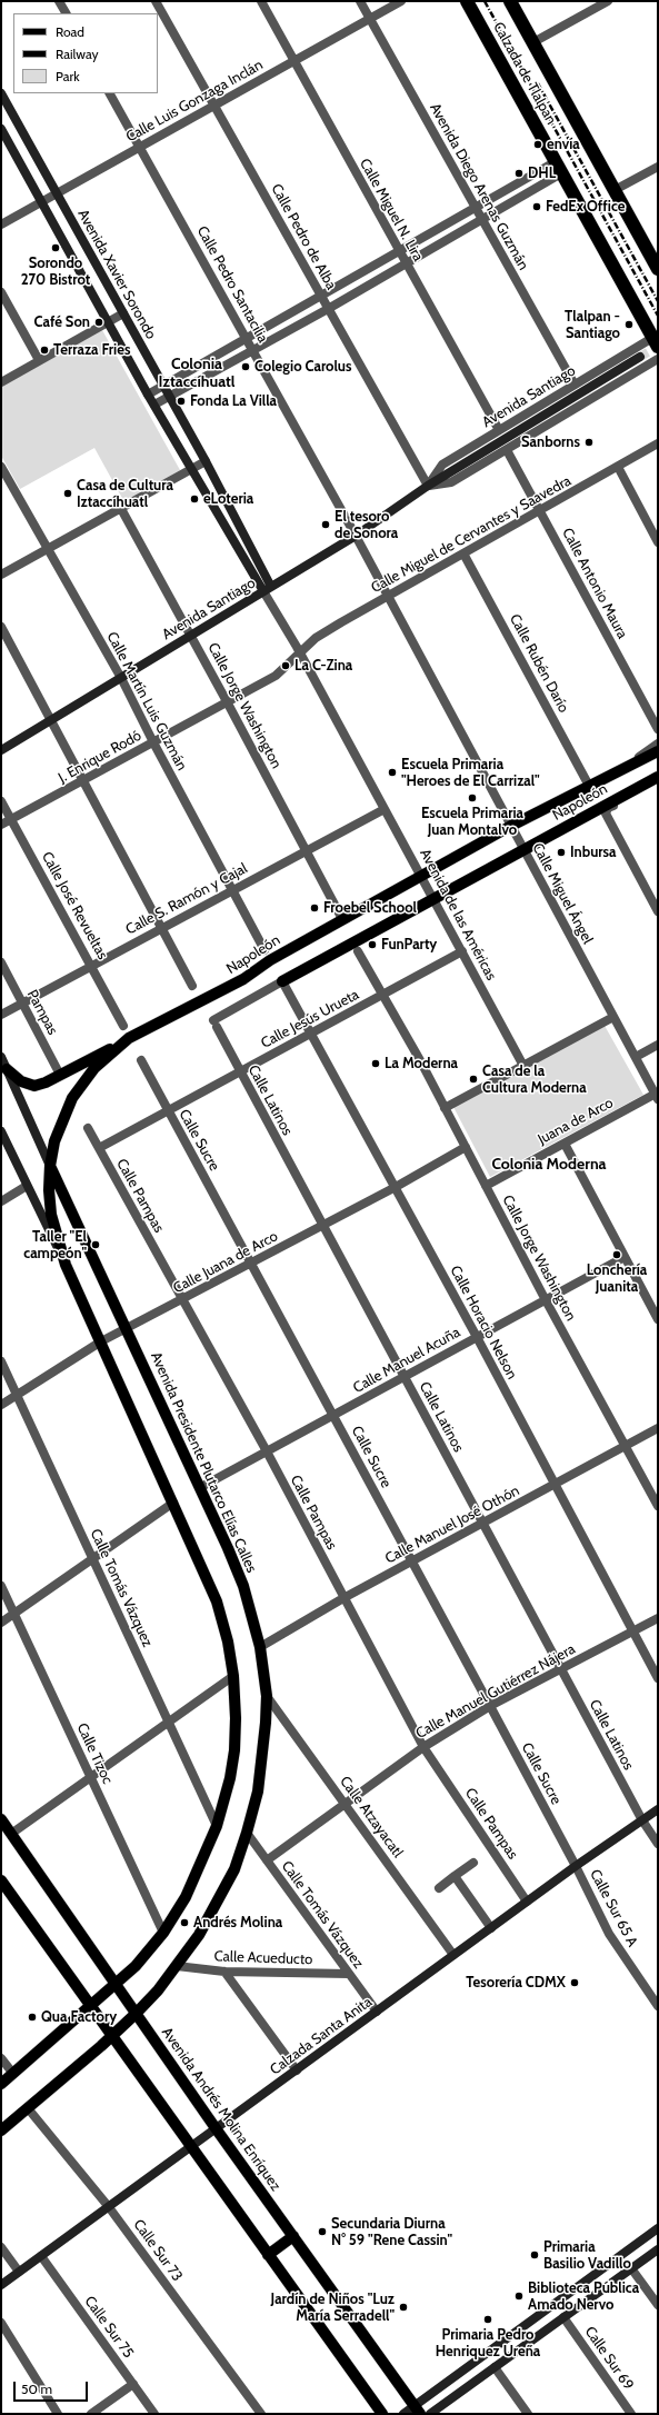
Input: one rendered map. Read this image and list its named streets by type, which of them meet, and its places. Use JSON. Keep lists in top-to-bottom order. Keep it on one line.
{"streets":{"highway":["Calzada de Tlalpan"],"main road":["Napoleón","Avenida Presidente Plutarco Elías Calles","Avenida Andrés Molina Enríquez"],"street":["Calle Luis Gonzaga Inclán","Avenida Diego Arenas Guzmán","Calle Miguel N. Lira","Calle Pedro de Alba","Avenida Xavier Sorondo","Calle Pedro Santacilia","Avenida Santiago","Calle Miguel de Cervantes y Saavedra","Calle Antonio Maura","Calle Rubén Darío","Calle Martín Luis Guzmán","Calle Jorge Washington","J. Enrique Rodó","Calle Miguel Ángel","Calle S. Ramón y Cajal","Calle José Revueltas","Avenida de las Américas","Pampas","Calle Jesús Urueta","Calle Latinos","Juana de Arco","Calle Sucre","Calle Pampas","Calle Juana de Arco","Calle Horacio Nelson","Calle Manuel Acuña","Calle Manuel José Othón","Calle Tomás Vázquez","Calle Manuel Gutiérrez Nájera","Calle Tizoc","Calle Atzayacatl","Calle Sur 65 A","Calle Acueducto","Calzada Santa Anita","Calle Sur 73","Calle Sur 75","Calle Sur 69"]},"crossings":[["Calzada de Tlalpan","Avenida Santiago"],["Calle Luis Gonzaga Inclán","Avenida Diego Arenas Guzmán"],["Calle Luis Gonzaga Inclán","Calle Miguel N. Lira"],["Calle Luis Gonzaga Inclán","Calle Pedro de Alba"],["Calle Luis Gonzaga Inclán","Avenida Xavier Sorondo"],["Calle Luis Gonzaga Inclán","Calle Pedro Santacilia"],["Avenida Diego Arenas Guzmán","Avenida Santiago"],["Calle Miguel N. Lira","Avenida Santiago"],["Calle Pedro de Alba","Avenida Santiago"],["Avenida Xavier Sorondo","Avenida Santiago"],["Avenida Xavier Sorondo","Avenida de las Américas"],["Calle Pedro Santacilia","Avenida Santiago"],["Calle Pedro Santacilia","Calle Miguel Ángel"],["Avenida Santiago","Calle Antonio Maura"],["Avenida Santiago","Calle Martín Luis Guzmán"],["Avenida Santiago","Calle Jorge Washington"],["Avenida Santiago","Calle Miguel Ángel"],["Avenida Santiago","Avenida de las Américas"],["Calle Miguel de Cervantes y Saavedra","Calle Antonio Maura"],["Calle Miguel de Cervantes y Saavedra","Calle Rubén Darío"],["Calle Miguel de Cervantes y Saavedra","J. Enrique Rodó"],["Calle Miguel de Cervantes y Saavedra","Calle Miguel Ángel"],["Calle Miguel de Cervantes y Saavedra","Avenida de las Américas"],["Calle Rubén Darío","Napoleón"],["Calle Martín Luis Guzmán","J. Enrique Rodó"],["Calle Martín Luis Guzmán","Calle S. Ramón y Cajal"],["Calle Jorge Washington","J. Enrique Rodó"],["Calle Jorge Washington","Napoleón"],["Calle Jorge Washington","Calle S. Ramón y Cajal"],["Calle Jorge Washington","Calle Jesús Urueta"],["Calle Jorge Washington","Juana de Arco"],["Calle Jorge Washington","Calle Juana de Arco"],["Calle Jorge Washington","Calle Manuel Acuña"],["Calle Jorge Washington","Calle Manuel José Othón"],["J. Enrique Rodó","Calle José Revueltas"],["J. Enrique Rodó","Avenida de las Américas"],["Napoleón","Calle Miguel Ángel"],["Napoleón","Avenida de las Américas"],["Napoleón","Calle Latinos"],["Napoleón","Calle Horacio Nelson"],["Napoleón","Avenida Presidente Plutarco Elías Calles"],["Calle Miguel Ángel","Juana de Arco"],["Calle S. Ramón y Cajal","Calle José Revueltas"],["Calle S. Ramón y Cajal","Avenida de las Américas"],["Calle S. Ramón y Cajal","Pampas"],["Avenida de las Américas","Calle Jesús Urueta"],["Calle Jesús Urueta","Calle Latinos"],["Calle Jesús Urueta","Calle Sucre"],["Calle Jesús Urueta","Calle Pampas"],["Calle Jesús Urueta","Calle Horacio Nelson"],["Calle Latinos","Calle Juana de Arco"],["Calle Latinos","Calle Manuel Acuña"],["Calle Latinos","Calle Manuel José Othón"],["Calle Latinos","Calle Manuel Gutiérrez Nájera"],["Calle Latinos","Calzada Santa Anita"],["Calle Sucre","Calle Juana de Arco"],["Calle Sucre","Calle Manuel Acuña"],["Calle Sucre","Calle Manuel José Othón"],["Calle Sucre","Calle Manuel Gutiérrez Nájera"],["Calle Sucre","Calle Sur 65 A"],["Calle Sucre","Calzada Santa Anita"],["Calle Pampas","Calle Juana de Arco"],["Calle Pampas","Calle Manuel Acuña"],["Calle Pampas","Calle Manuel José Othón"],["Calle Pampas","Calle Manuel Gutiérrez Nájera"],["Calle Pampas","Calzada Santa Anita"],["Calle Juana de Arco","Calle Horacio Nelson"],["Calle Juana de Arco","Avenida Presidente Plutarco Elías Calles"],["Calle Juana de Arco","Calle Tomás Vázquez"],["Calle Horacio Nelson","Calle Manuel Acuña"],["Calle Horacio Nelson","Calle Manuel José Othón"],["Calle Horacio Nelson","Calle Manuel Gutiérrez Nájera"],["Calle Manuel Acuña","Avenida Presidente Plutarco Elías Calles"],["Avenida Presidente Plutarco Elías Calles","Calle Manuel José Othón"],["Avenida Presidente Plutarco Elías Calles","Calle Tomás Vázquez"],["Avenida Presidente Plutarco Elías Calles","Calle Atzayacatl"],["Avenida Presidente Plutarco Elías Calles","Calle Acueducto"],["Avenida Presidente Plutarco Elías Calles","Avenida Andrés Molina Enríquez"],["Avenida Presidente Plutarco Elías Calles","Calle Sur 73"],["Calle Tomás Vázquez","Calle Manuel Gutiérrez Nájera"],["Calle Tomás Vázquez","Calle Acueducto"],["Calle Tomás Vázquez","Calzada Santa Anita"],["Calle Manuel Gutiérrez Nájera","Calle Atzayacatl"],["Calle Atzayacatl","Calzada Santa Anita"],["Calle Sur 65 A","Calzada Santa Anita"],["Calzada Santa Anita","Avenida Andrés Molina Enríquez"],["Calzada Santa Anita","Calle Sur 73"],["Calzada Santa Anita","Calle Sur 75"]],"districts":["Colonia Iztaccíhuatl","Colonia Moderna"],"places":["envía","DHL","FedEx Office","Sorondo 270 Bistrot","Café Son","Tlalpan - Santiago","Terraza Fries","Colegio Carolus","Fonda La Villa","Sanborns","Casa de Cultura Iztaccíhuatl","eLoteria","El tesoro de Sonora","La C-Zina","Escuela Primaria \"Heroes de El Carrizal\"","Escuela Primaria Juan Montalvo","Inbursa","Froebel School","FunParty","La Moderna","Casa de la Cultura Moderna","Taller \"El campeón\"","Lonchería Juanita","Andrés Molina","Tesorería CDMX","Qua Factory","Secundaria Diurna N° 59 \"Rene Cassin\"","Primaria Basilio Vadillo","Biblioteca Pública Amado Nervo","Jardín de Niños \"Luz María Serradell\"","Primaria Pedro Henriquez Ureña"],"legend":["Road","Railway","Park"],"scale_bar":"50 m"}
